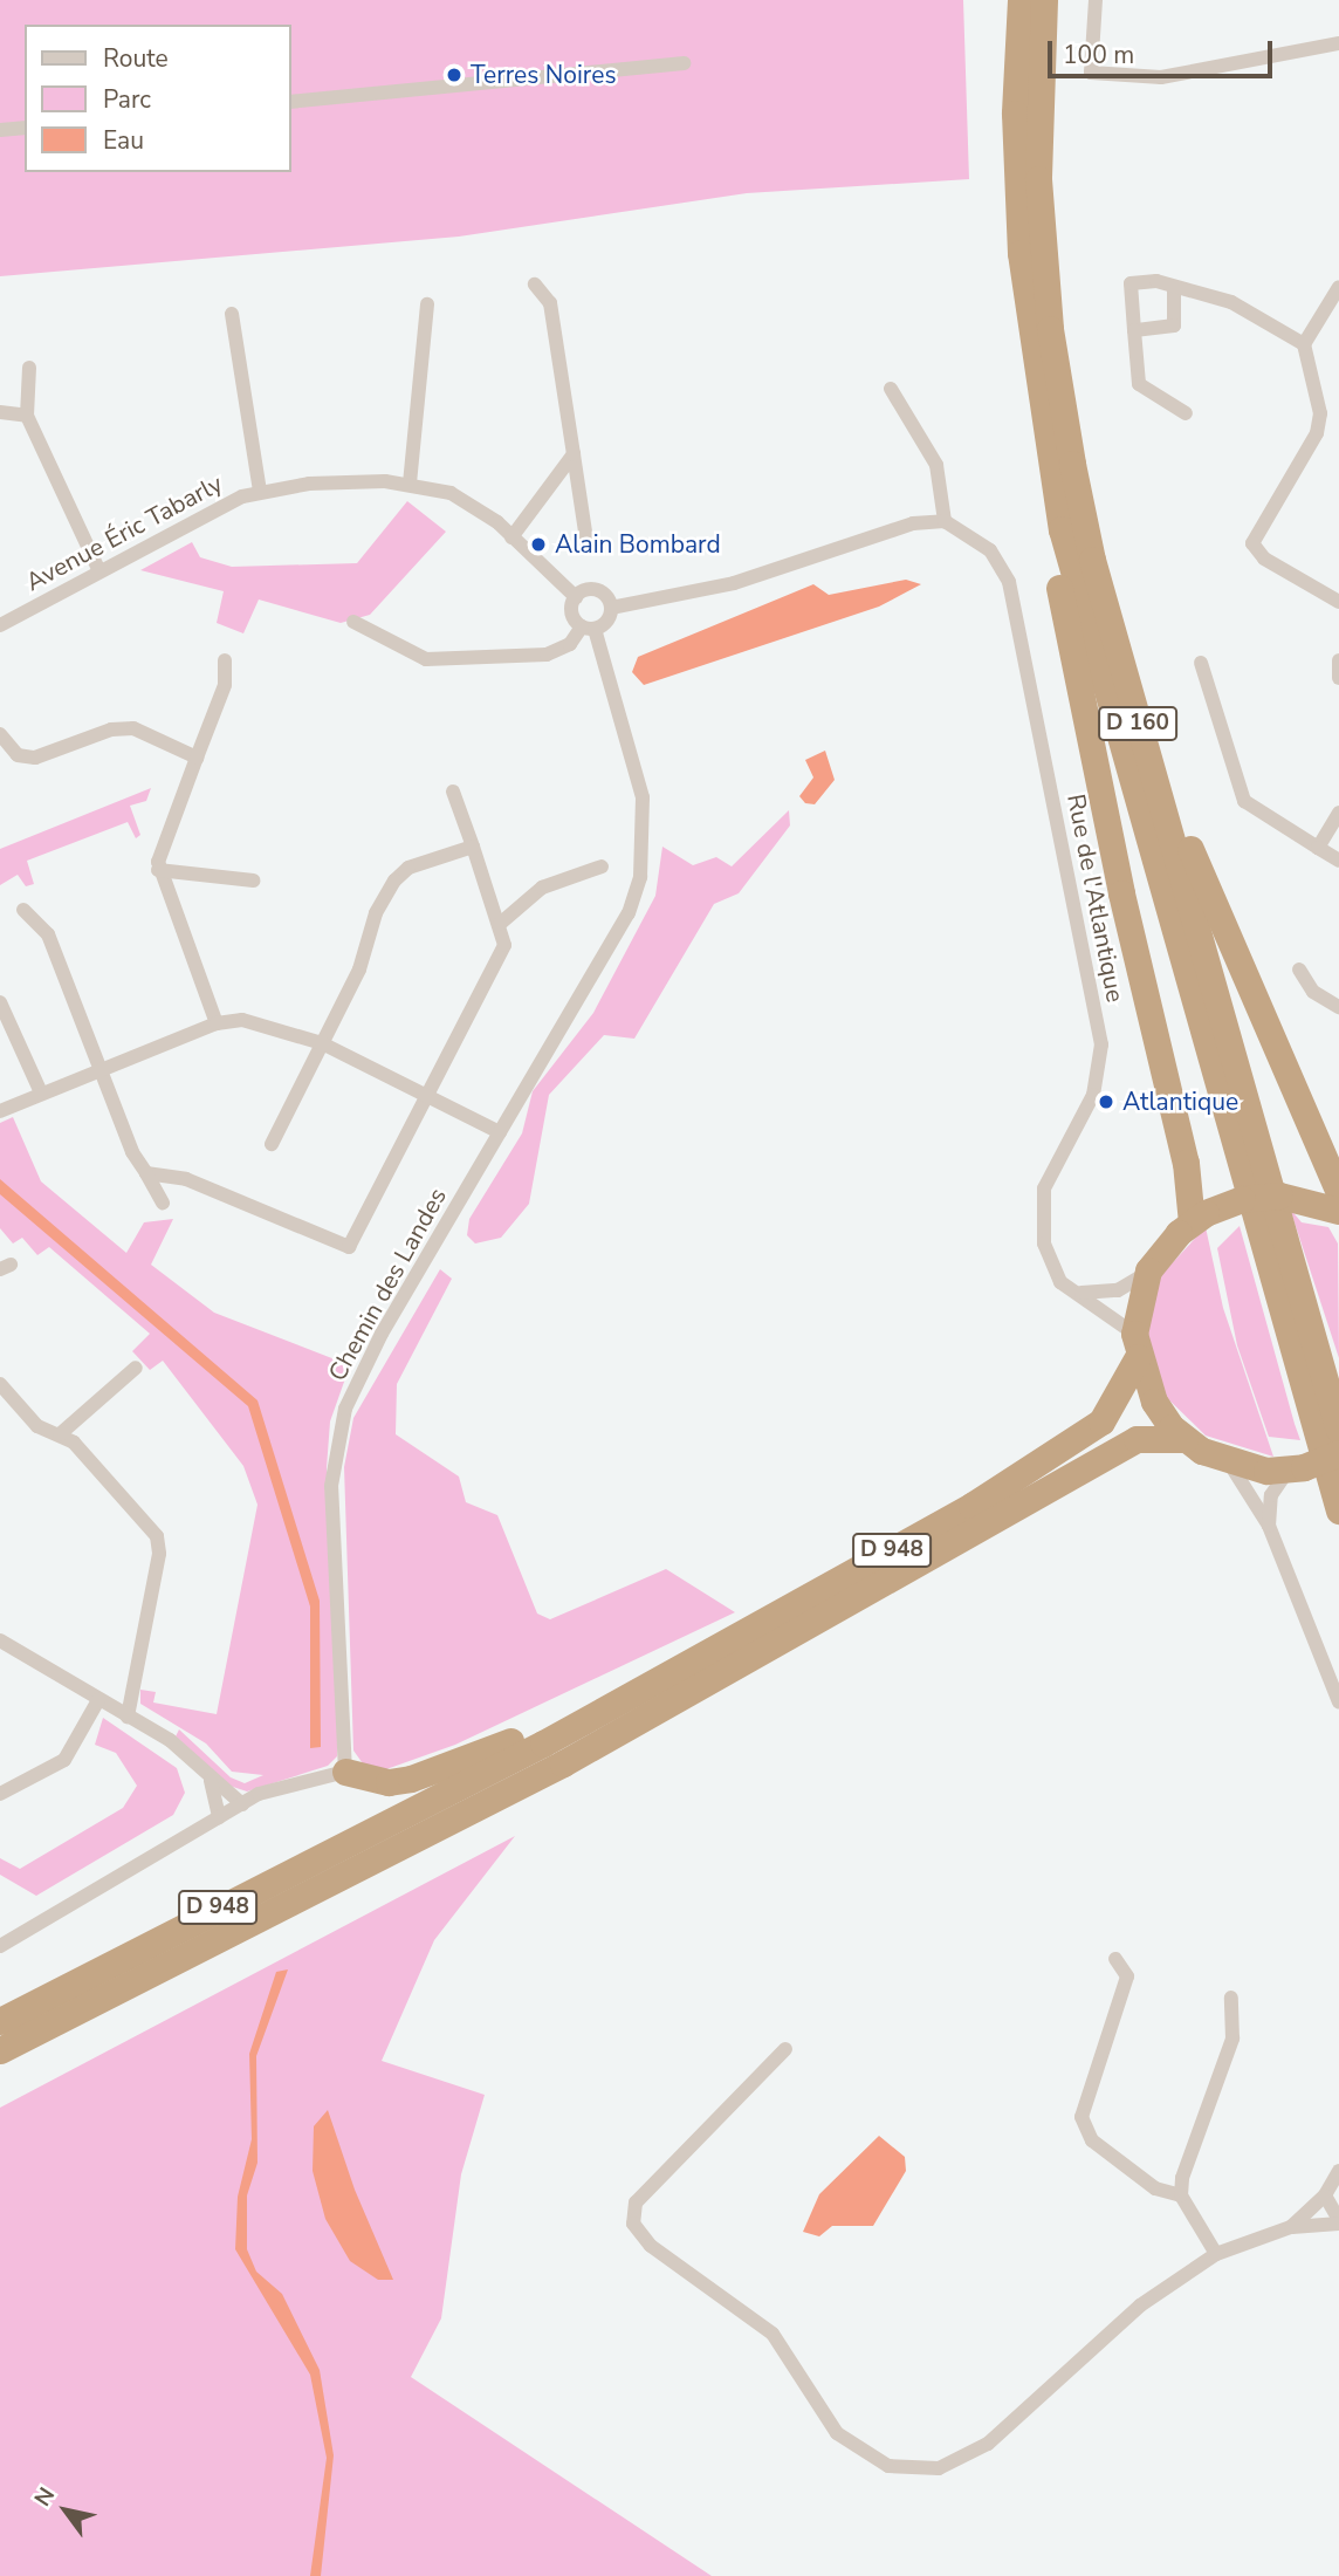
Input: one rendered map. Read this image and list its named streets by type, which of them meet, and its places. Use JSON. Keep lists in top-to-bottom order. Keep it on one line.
{"streets":{"highway":["D 160","D 948"],"street":["Avenue Éric Tabarly","Rue de l'Atlantique","Chemin des Landes"]},"crossings":[["Avenue Éric Tabarly","Chemin des Landes"],["Rue de l'Atlantique","D 948"]],"places":["Terres Noires","Alain Bombard","Atlantique"],"legend":["Route","Parc","Eau"],"scale_bar":"100 m","north":"top left"}
